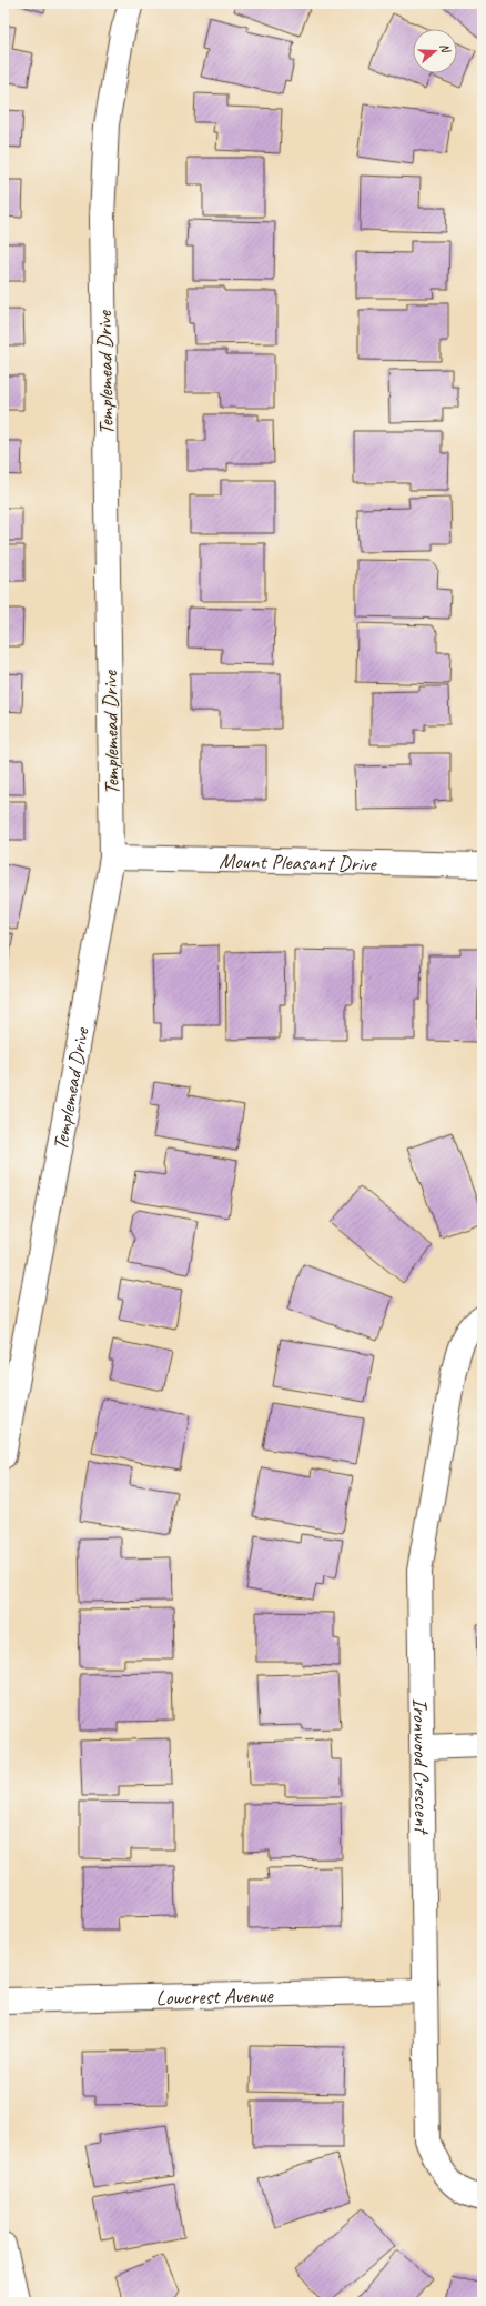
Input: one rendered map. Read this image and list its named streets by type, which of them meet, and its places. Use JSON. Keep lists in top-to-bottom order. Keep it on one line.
{"streets":{"street":["Templemead Drive","Mount Pleasant Drive","Ironwood Crescent","Lowcrest Avenue"]},"crossings":[["Templemead Drive","Mount Pleasant Drive"],["Ironwood Crescent","Lowcrest Avenue"]],"north":"right"}
